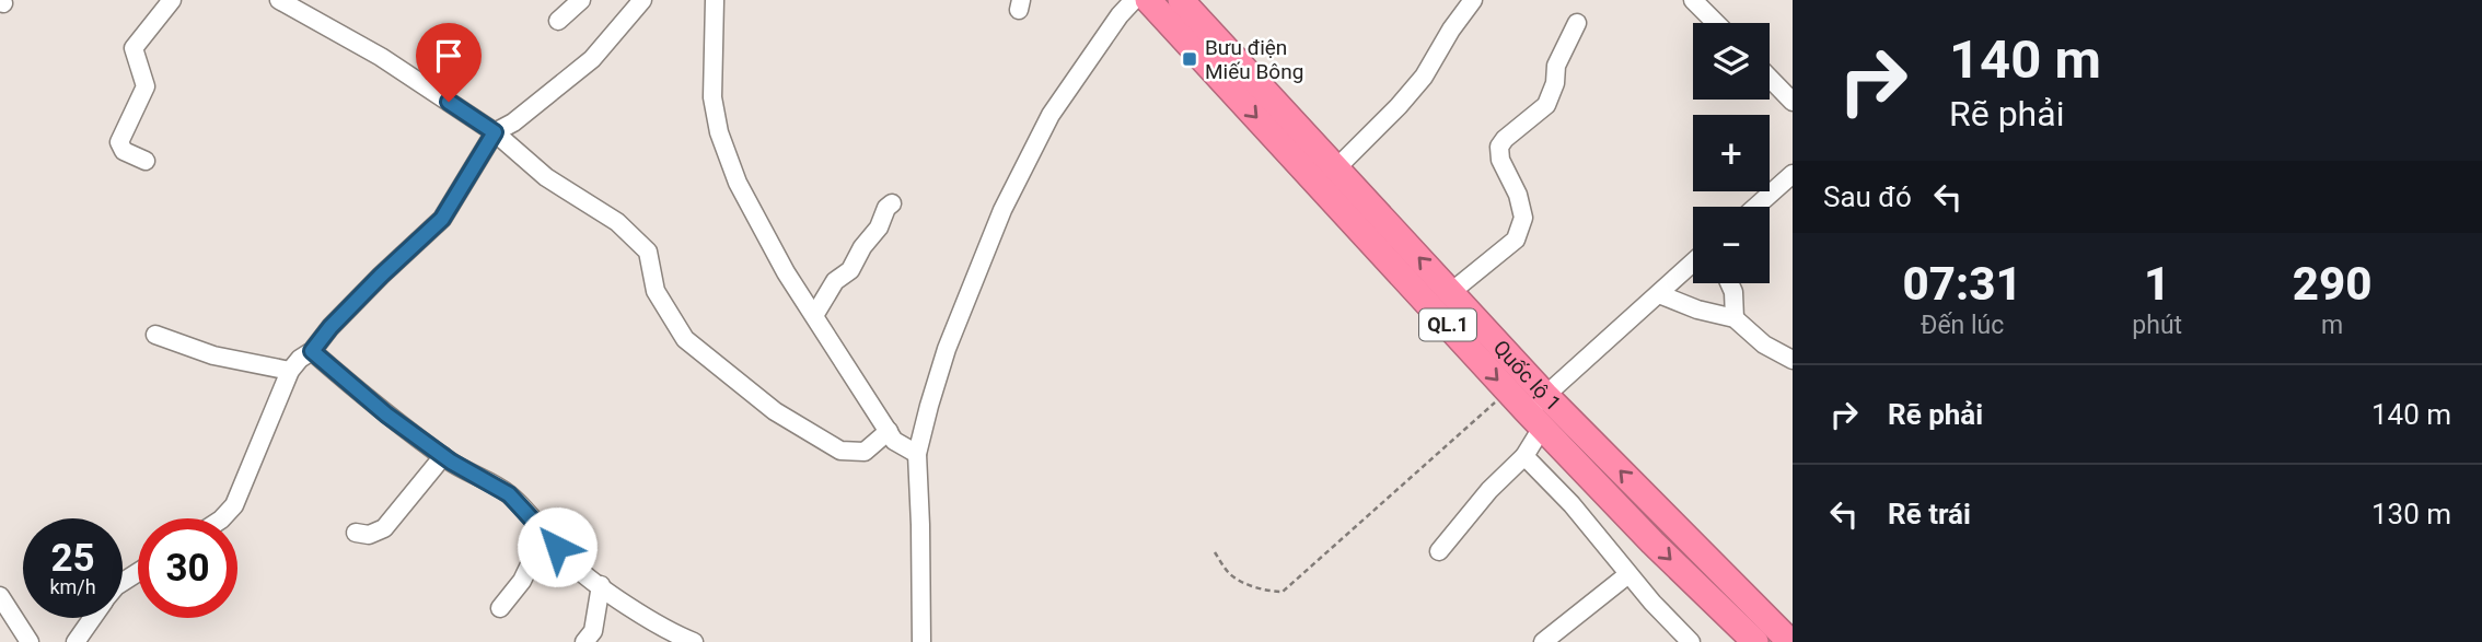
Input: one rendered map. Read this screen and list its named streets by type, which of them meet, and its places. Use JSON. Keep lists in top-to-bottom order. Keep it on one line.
{"streets":{"highway":["QL.1","Quốc lộ 1"]},"places":{"transit":["Bưu điện Miếu Bông"]},"page":{"turn":["140 m","Rẽ phải"],"map_buttons":["+","−"],"then":"Sau đó","eta":["07:31","Đến lúc","1","phút","290","m"],"list":[{"name":"Rẽ phải","value":"140 m"},{"name":"Rẽ trái","value":"130 m"}],"speed":"25 km/h","limit":"30"}}
